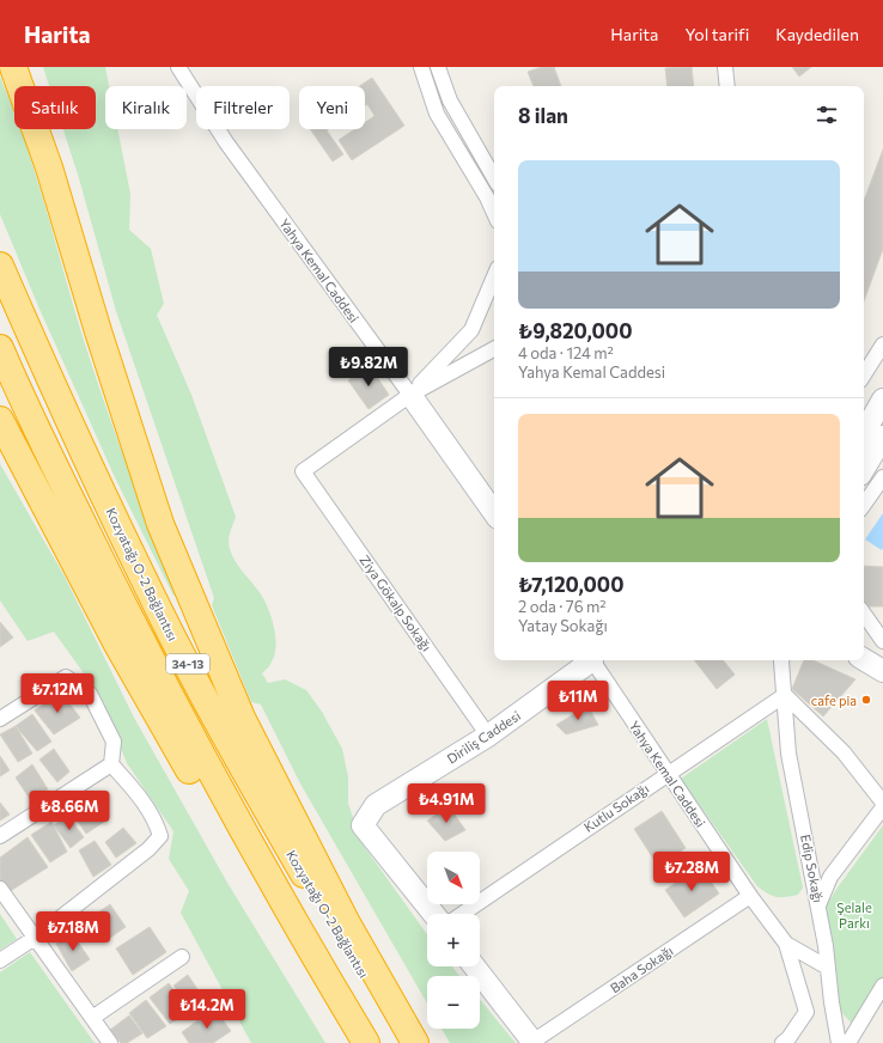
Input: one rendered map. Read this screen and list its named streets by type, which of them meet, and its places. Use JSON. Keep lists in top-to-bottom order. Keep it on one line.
{"streets":{"highway":["Kozyatağı O-2 Bağlantısı","34-13"],"street":["Yahya Kemal Caddesi","Ziya Gökalp Sokağı","Diriliş Caddesi","Kutlu Sokağı","Edip Sokağı","Baha Sokağı"]},"crossings":[["Yahya Kemal Caddesi","Ziya Gökalp Sokağı"],["Yahya Kemal Caddesi","Kutlu Sokağı"],["Yahya Kemal Caddesi","Edip Sokağı"],["Yahya Kemal Caddesi","Baha Sokağı"],["Ziya Gökalp Sokağı","Diriliş Caddesi"],["Kutlu Sokağı","Edip Sokağı"]],"parks":["Şelale Parkı"],"places":["cafe pia"],"north":"bottom right","page":{"header":"Harita","nav":["Harita","Yol tarifi","Kaydedilen"],"chip":["Satılık","Kiralık","Filtreler","Yeni"],"heading":"8 ilan","list":[{"name":"₺9,820,000","note":"4 oda · 124 m² · Yahya Kemal Caddesi"},{"name":"₺7,120,000","note":"2 oda · 76 m² · Yatay Sokağı"}],"price":["₺9.82M","₺7.12M","₺11M","₺4.91M","₺8.66M","₺7.28M","₺7.18M","₺14.2M"],"map_buttons":["+","−"]}}
